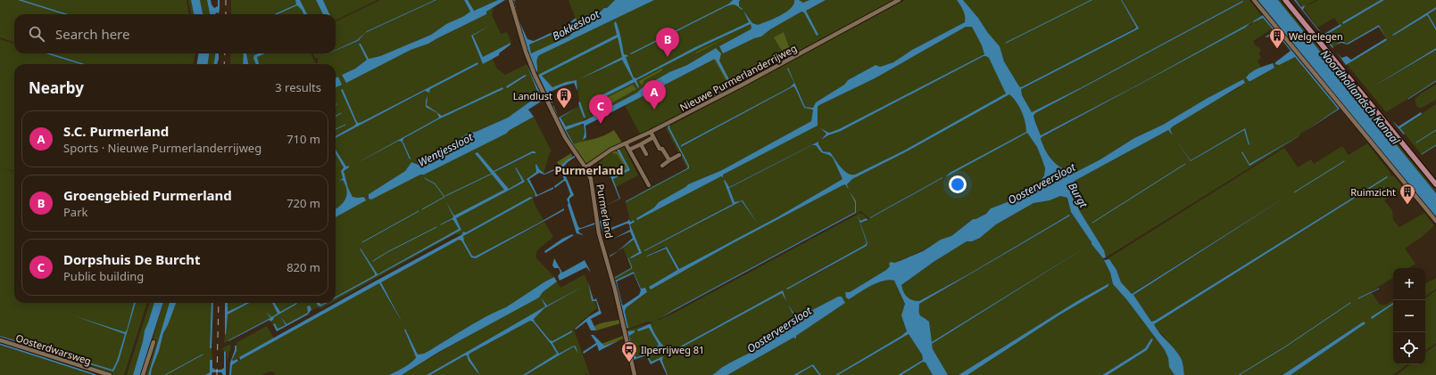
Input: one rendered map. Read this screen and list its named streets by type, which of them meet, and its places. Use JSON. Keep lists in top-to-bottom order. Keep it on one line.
{"streets":{"street":["Nieuwe Purmerlanderrijweg","Purmerland","Oosterdwarsweg"]},"crossings":[["Nieuwe Purmerlanderrijweg","Purmerland"]],"districts":["Purmerland"],"water":["Bokkesloot","Noordhollandsch Kanaal","Wentjessloot","Oosterveersloot","Burgt"],"places":{"building":["Welgelegen","Landlust","Ruimzicht"],"bus stop":["Ilperrijweg 81"]},"page":{"search":"Search here","pins":["B","A","C"],"heading":["Nearby","3 results"],"list":[{"mark":"A","name":"S.C. Purmerland","note":"Sports · Nieuwe Purmerlanderrijweg","value":"710 m"},{"mark":"B","name":"Groengebied Purmerland","note":"Park","value":"720 m"},{"mark":"C","name":"Dorpshuis De Burcht","note":"Public building","value":"820 m"}],"map_buttons":["+","−"]}}
